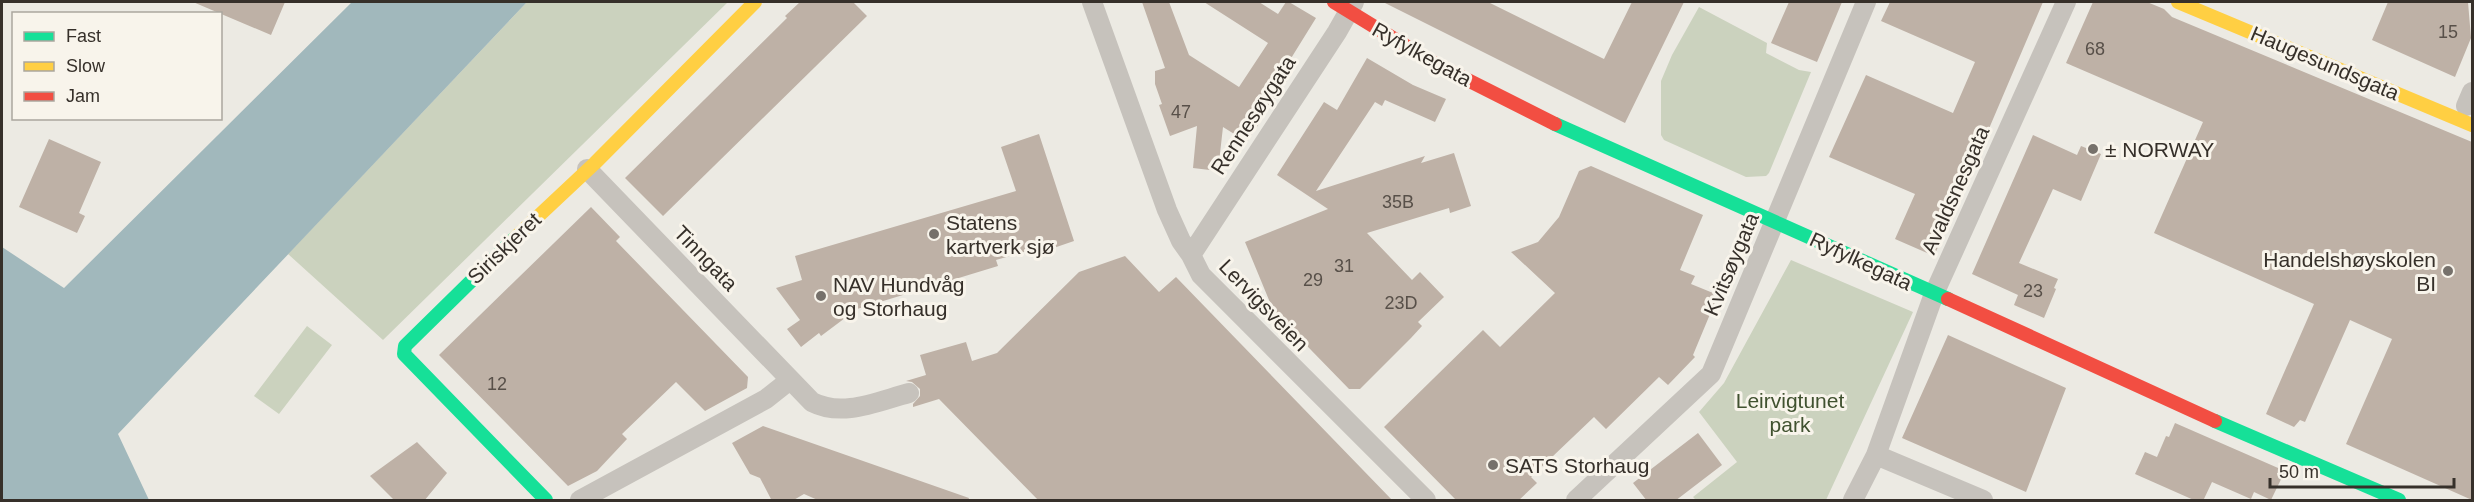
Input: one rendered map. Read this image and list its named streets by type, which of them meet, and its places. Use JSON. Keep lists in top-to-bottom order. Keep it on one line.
{"streets":{"street":["Ryfylkegata","Haugesundsgata","Rennesøygata","Avaldsnesgata","Siriskjeret","Tinngata","Kvitsøygata","Lervigsveien"]},"crossings":[["Ryfylkegata","Rennesøygata"],["Ryfylkegata","Avaldsnesgata"],["Ryfylkegata","Kvitsøygata"],["Rennesøygata","Lervigsveien"],["Siriskjeret","Tinngata"]],"parks":["Leirvigtunet park"],"places":["± NORWAY","Statens kartverk sjø","Handelshøyskolen BI","NAV Hundvåg og Storhaug","SATS Storhaug"],"house_numbers":["15","68","47","35B","31","29","23","23D","12"],"legend":["Fast","Slow","Jam"],"scale_bar":"50 m"}
